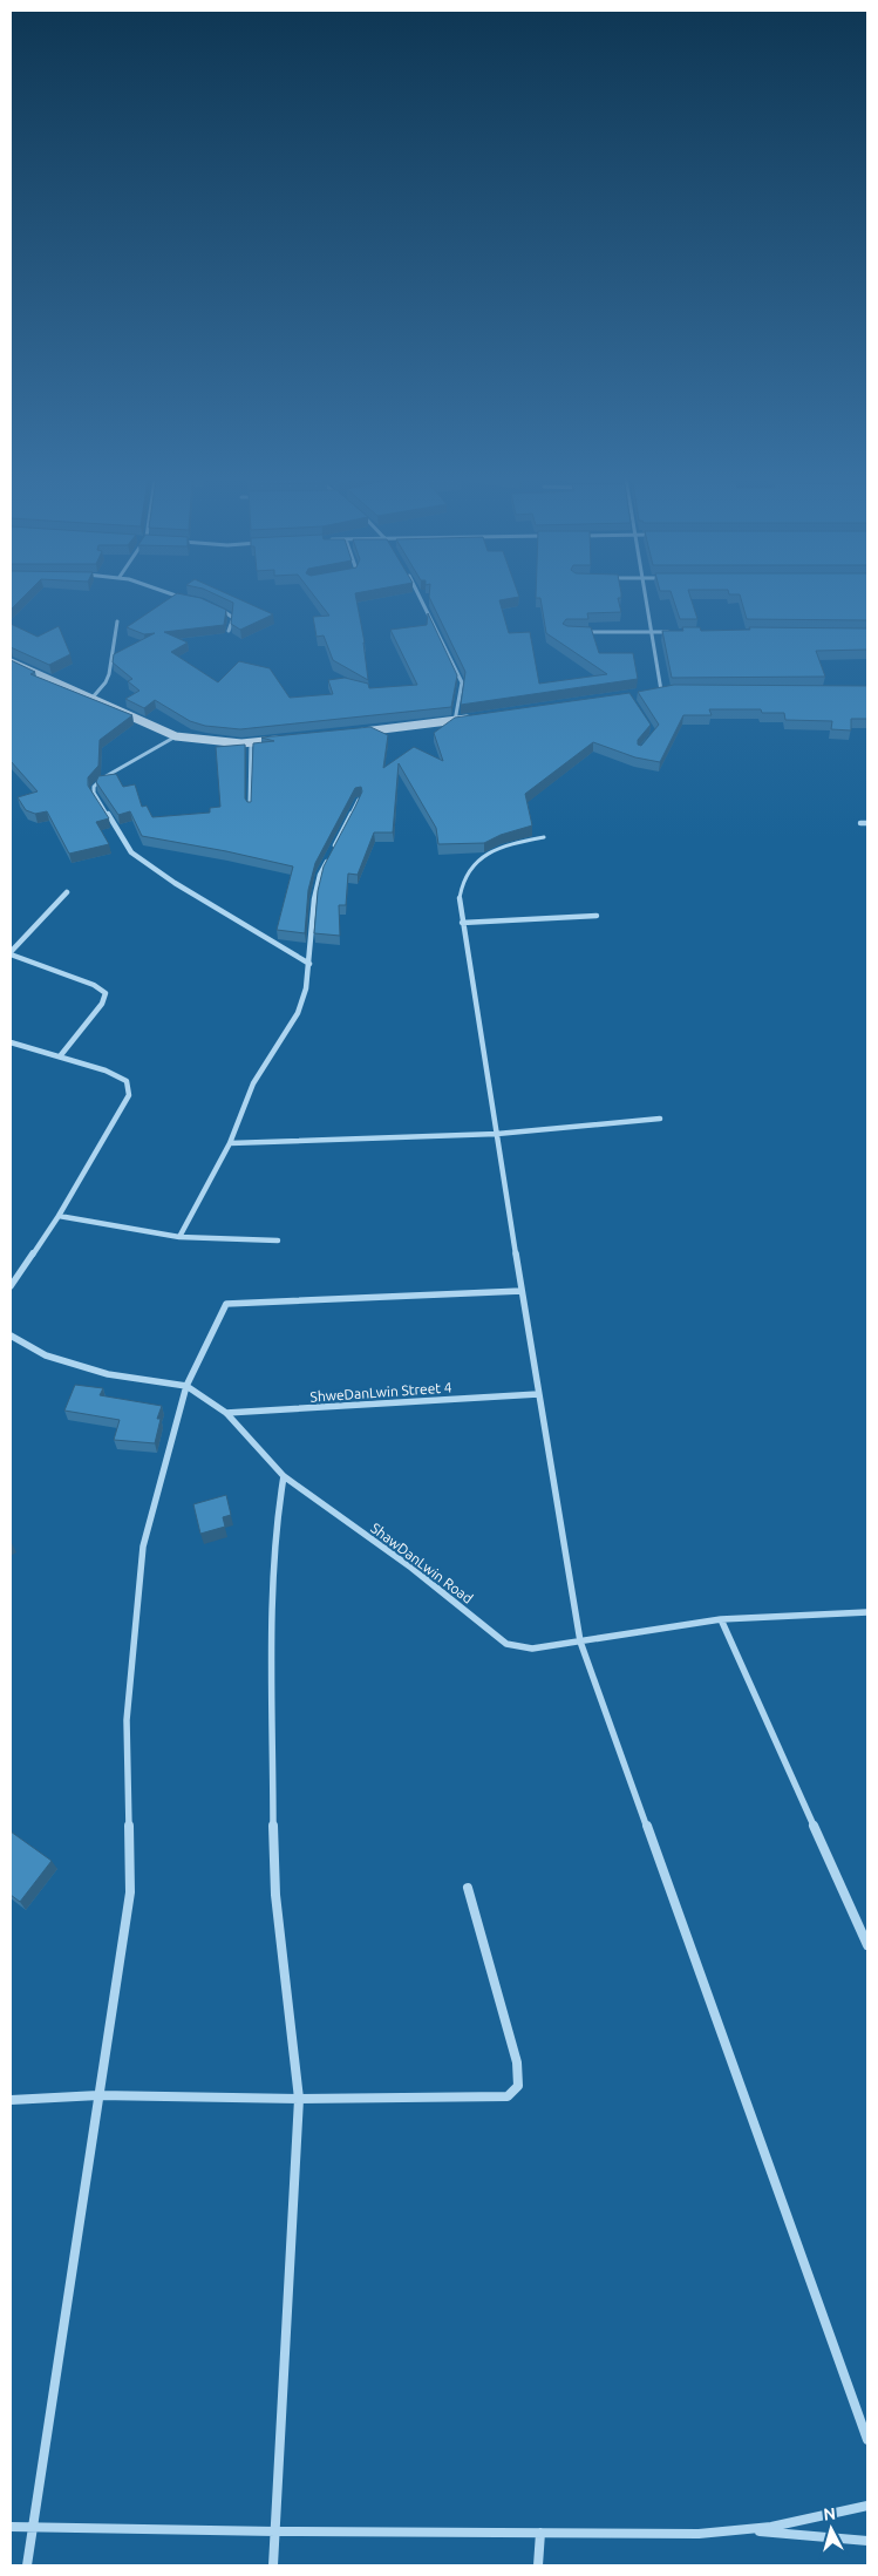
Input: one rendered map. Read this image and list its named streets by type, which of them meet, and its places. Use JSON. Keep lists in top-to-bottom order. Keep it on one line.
{"streets":{"street":["ShweDanLwin Street 4","ShawDanLwin Road"]},"crossings":[["ShweDanLwin Street 4","ShawDanLwin Road"]],"north":"top"}
